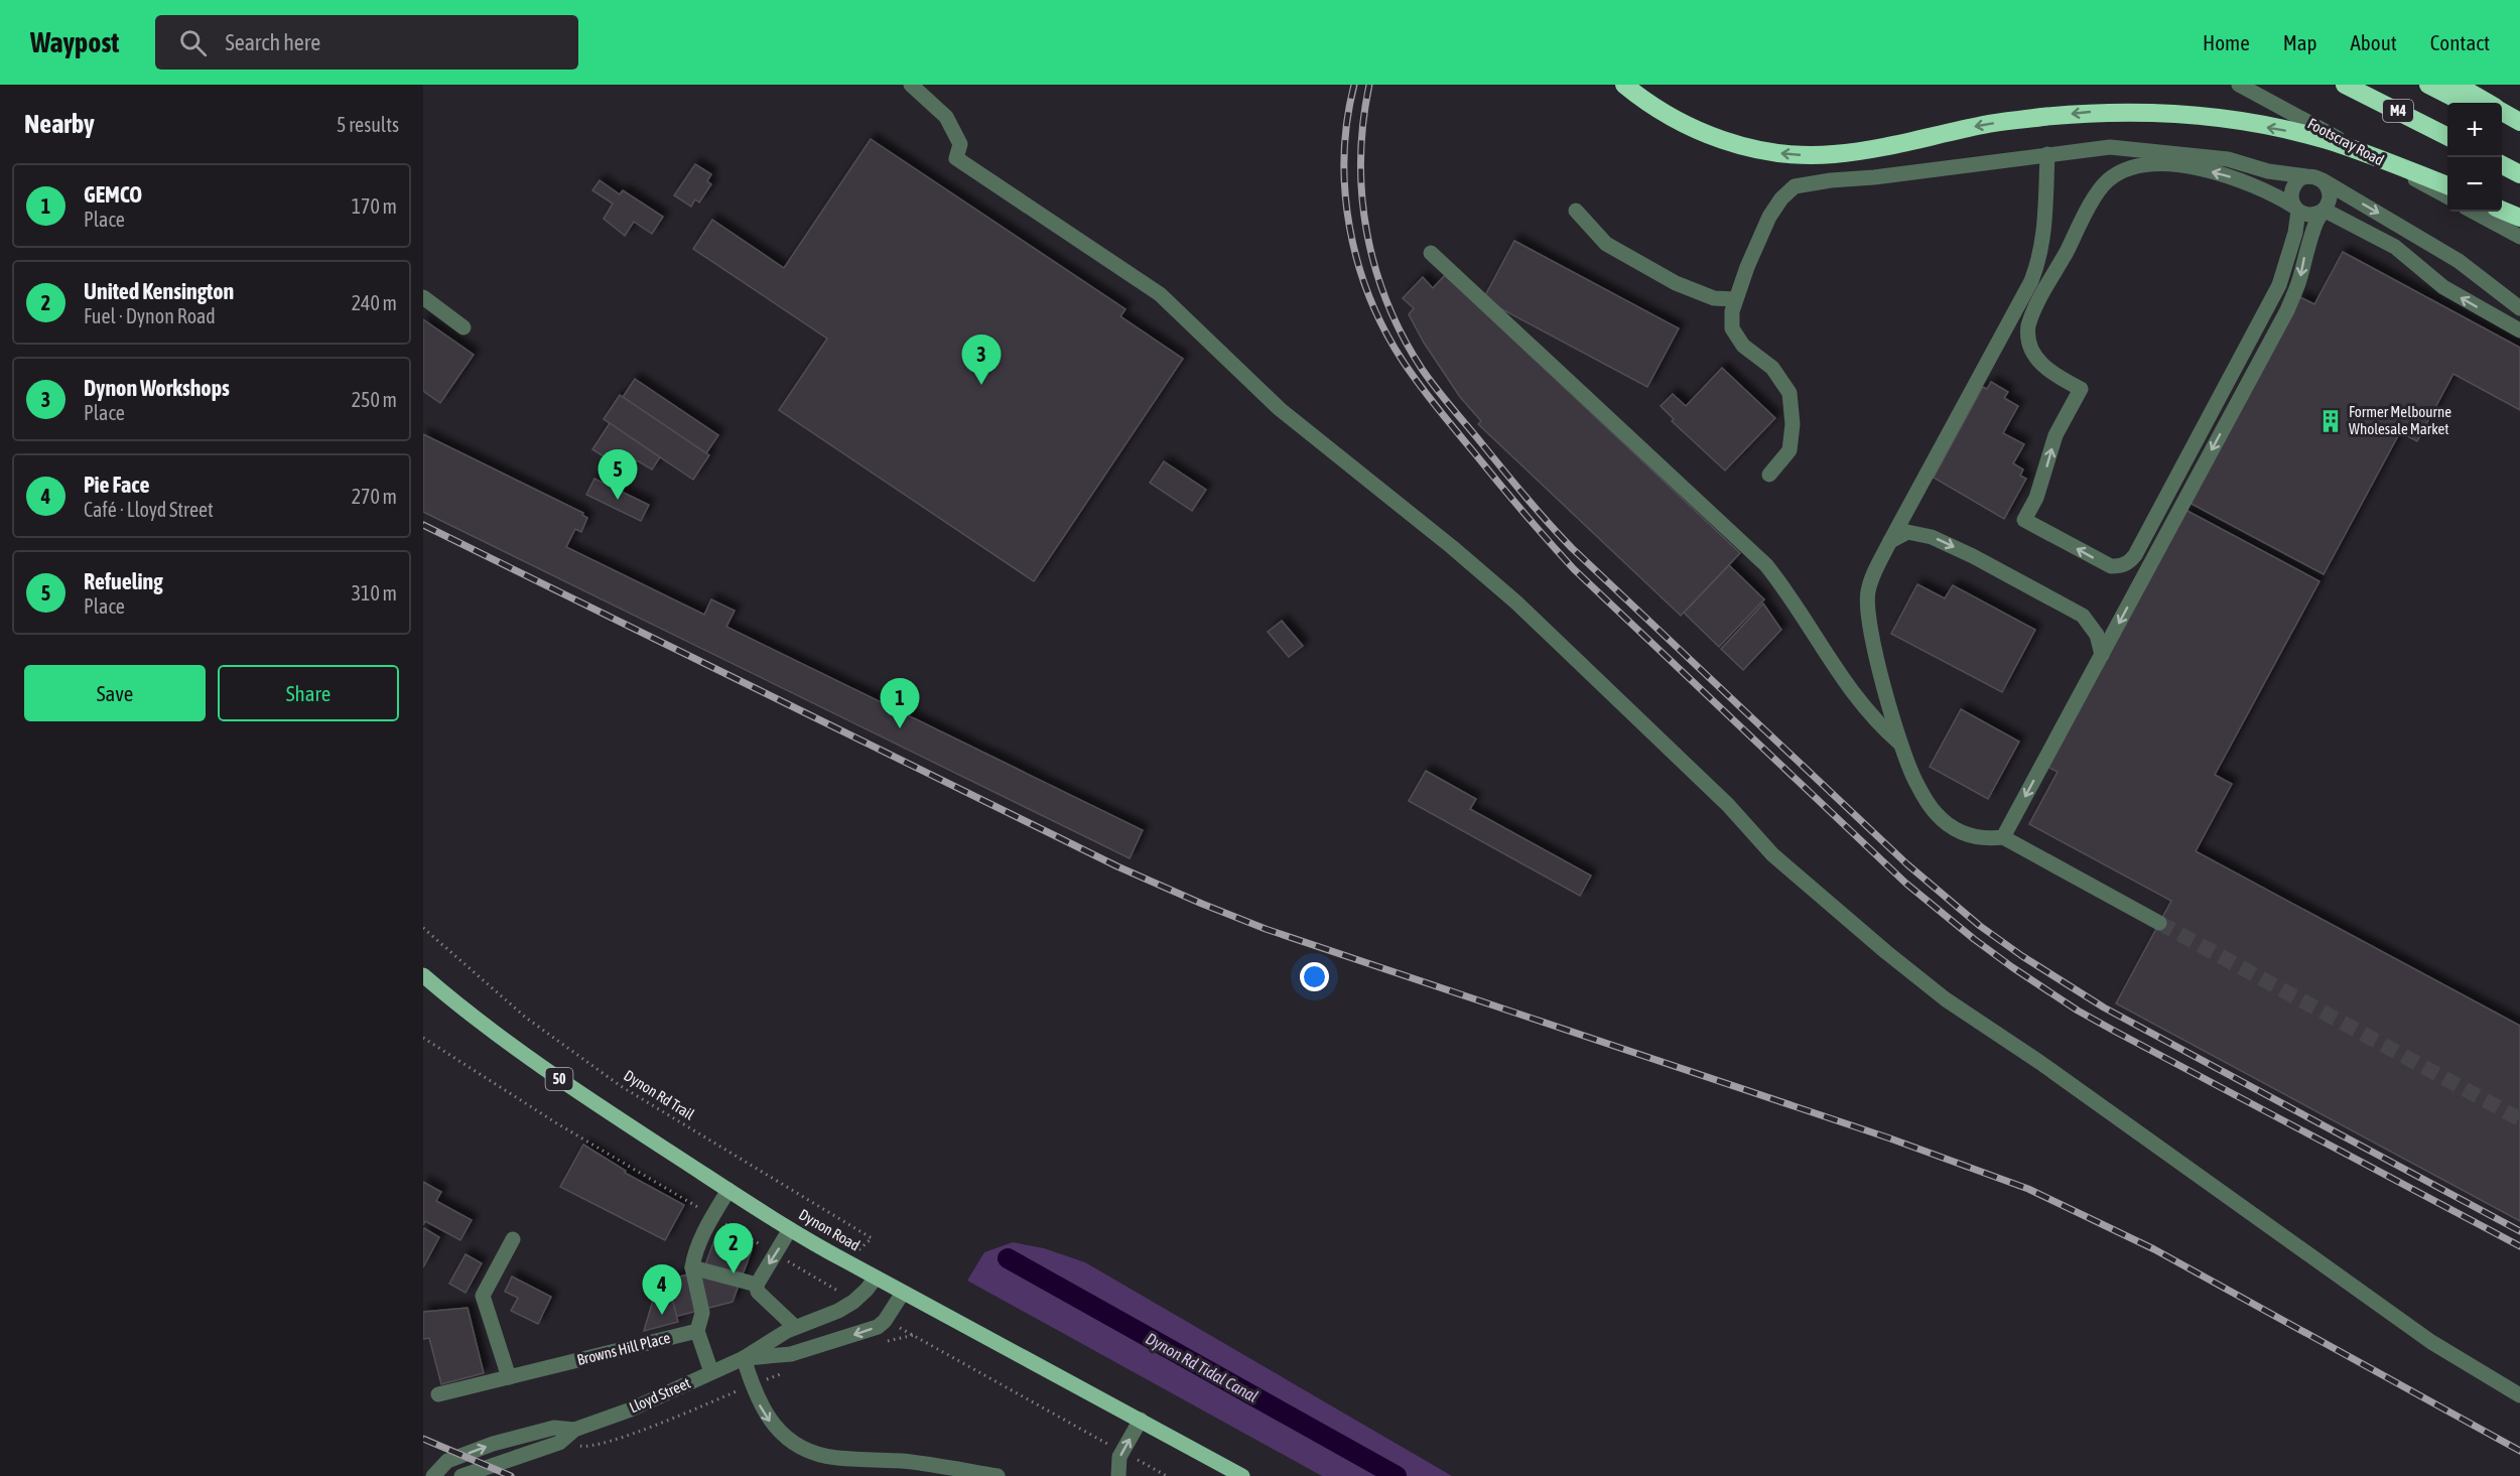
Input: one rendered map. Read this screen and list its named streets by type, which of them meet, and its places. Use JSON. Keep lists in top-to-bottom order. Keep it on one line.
{"streets":{"highway":["M4"],"main road":["50","Dynon Road"],"street":["Footscray Road","Browns Hill Place","Lloyd Street"],"path":["Dynon Rd Trail"]},"crossings":[["Dynon Rd Trail","Dynon Road"],["Dynon Road","Lloyd Street"]],"water":["Dynon Rd Tidal Canal"],"places":{"building":["Former Melbourne Wholesale Market"]},"page":{"header":"Waypost","search":"Search here","nav":["Home","Map","About","Contact"],"heading":["Nearby","5 results"],"map_buttons":["+","−"],"list":[{"mark":"1","name":"GEMCO","note":"Place","value":"170 m"},{"mark":"2","name":"United Kensington","note":"Fuel · Dynon Road","value":"240 m"},{"mark":"3","name":"Dynon Workshops","note":"Place","value":"250 m"},{"mark":"4","name":"Pie Face","note":"Café · Lloyd Street","value":"270 m"},{"mark":"5","name":"Refueling","note":"Place","value":"310 m"}],"pins":["3","5","1","2","4"],"buttons":["Save","Share"]}}
